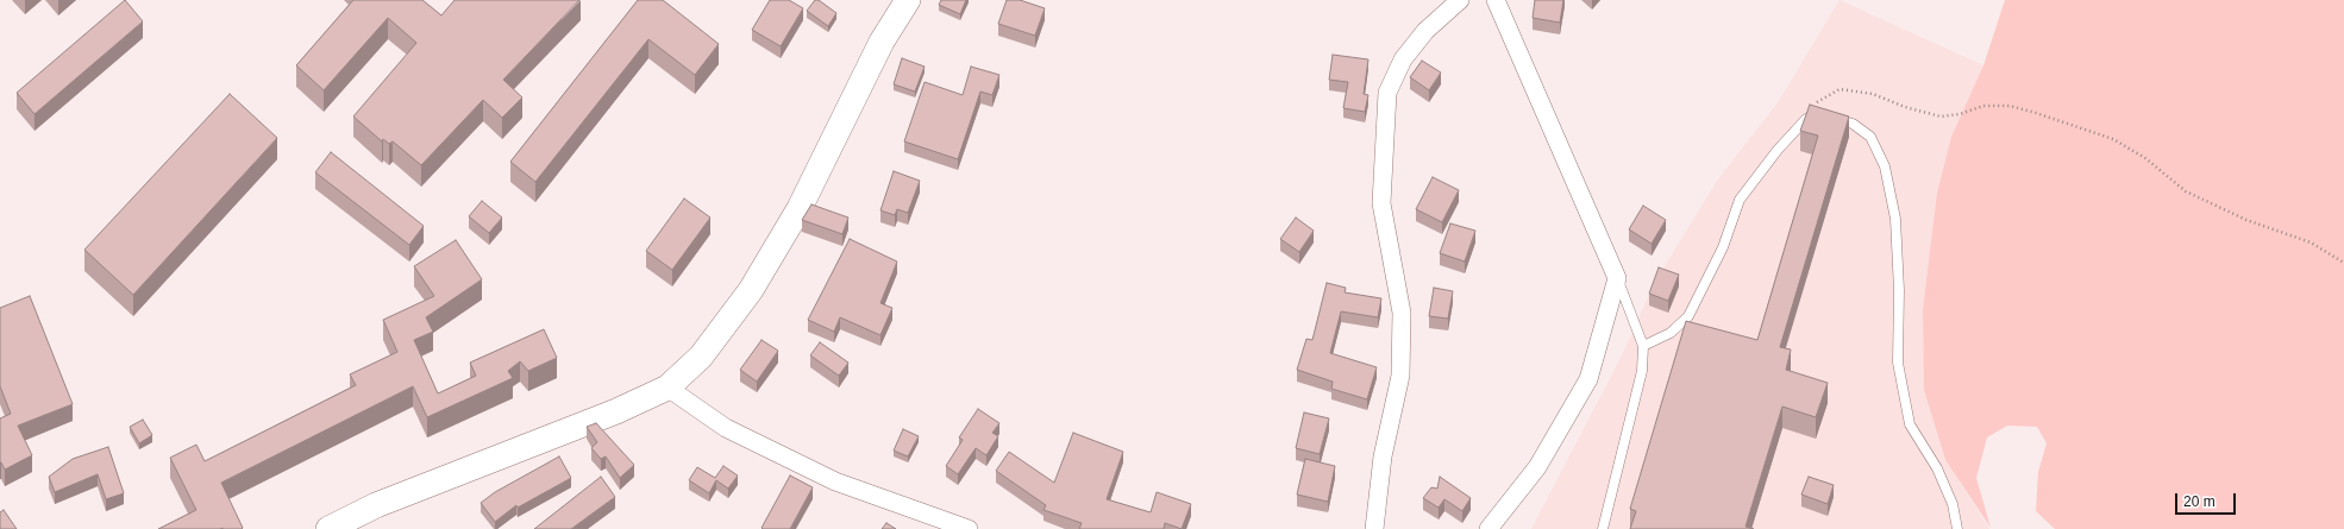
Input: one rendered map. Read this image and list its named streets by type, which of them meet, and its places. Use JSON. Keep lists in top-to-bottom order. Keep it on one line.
{"scale_bar":"20 m"}
